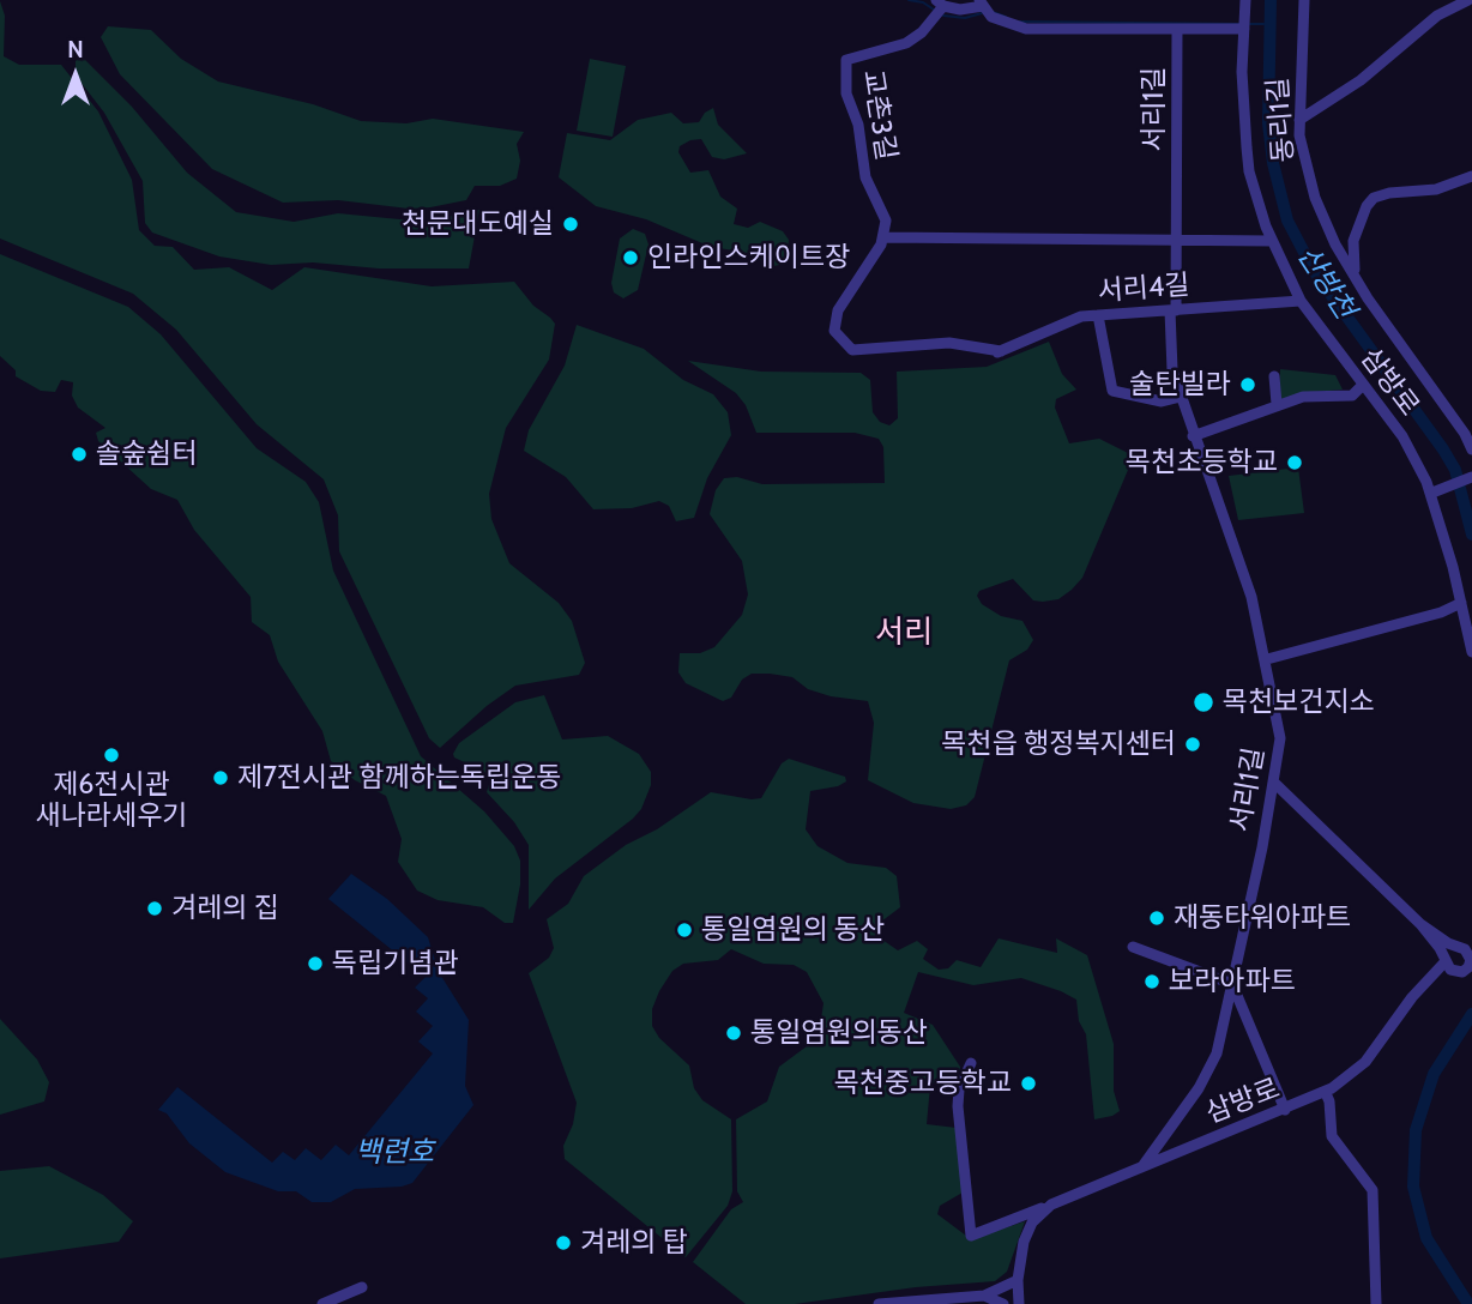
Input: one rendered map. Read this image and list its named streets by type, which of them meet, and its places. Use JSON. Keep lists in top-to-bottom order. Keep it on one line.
{"streets":{"street":["서리1길","교촌3길","동리1길","서리4길","삼방로"]},"crossings":[["서리1길","서리4길"],["서리1길","삼방로"],["교촌3길","서리4길"],["서리4길","삼방로"]],"districts":["서리"],"water":["산방천","백련호"],"places":["천문대도예실","인라인스케이트장","술탄빌라","솔숲쉼터","목천초등학교","목천보건지소","목천읍 행정복지센터","제6전시관 새나라세우기","제7전시관 함께하는독립운동","겨레의 집","재동타워아파트","통일염원의 동산","독립기념관","보라아파트","통일염원의동산","목천중고등학교","겨레의 탑"],"north":"top"}
